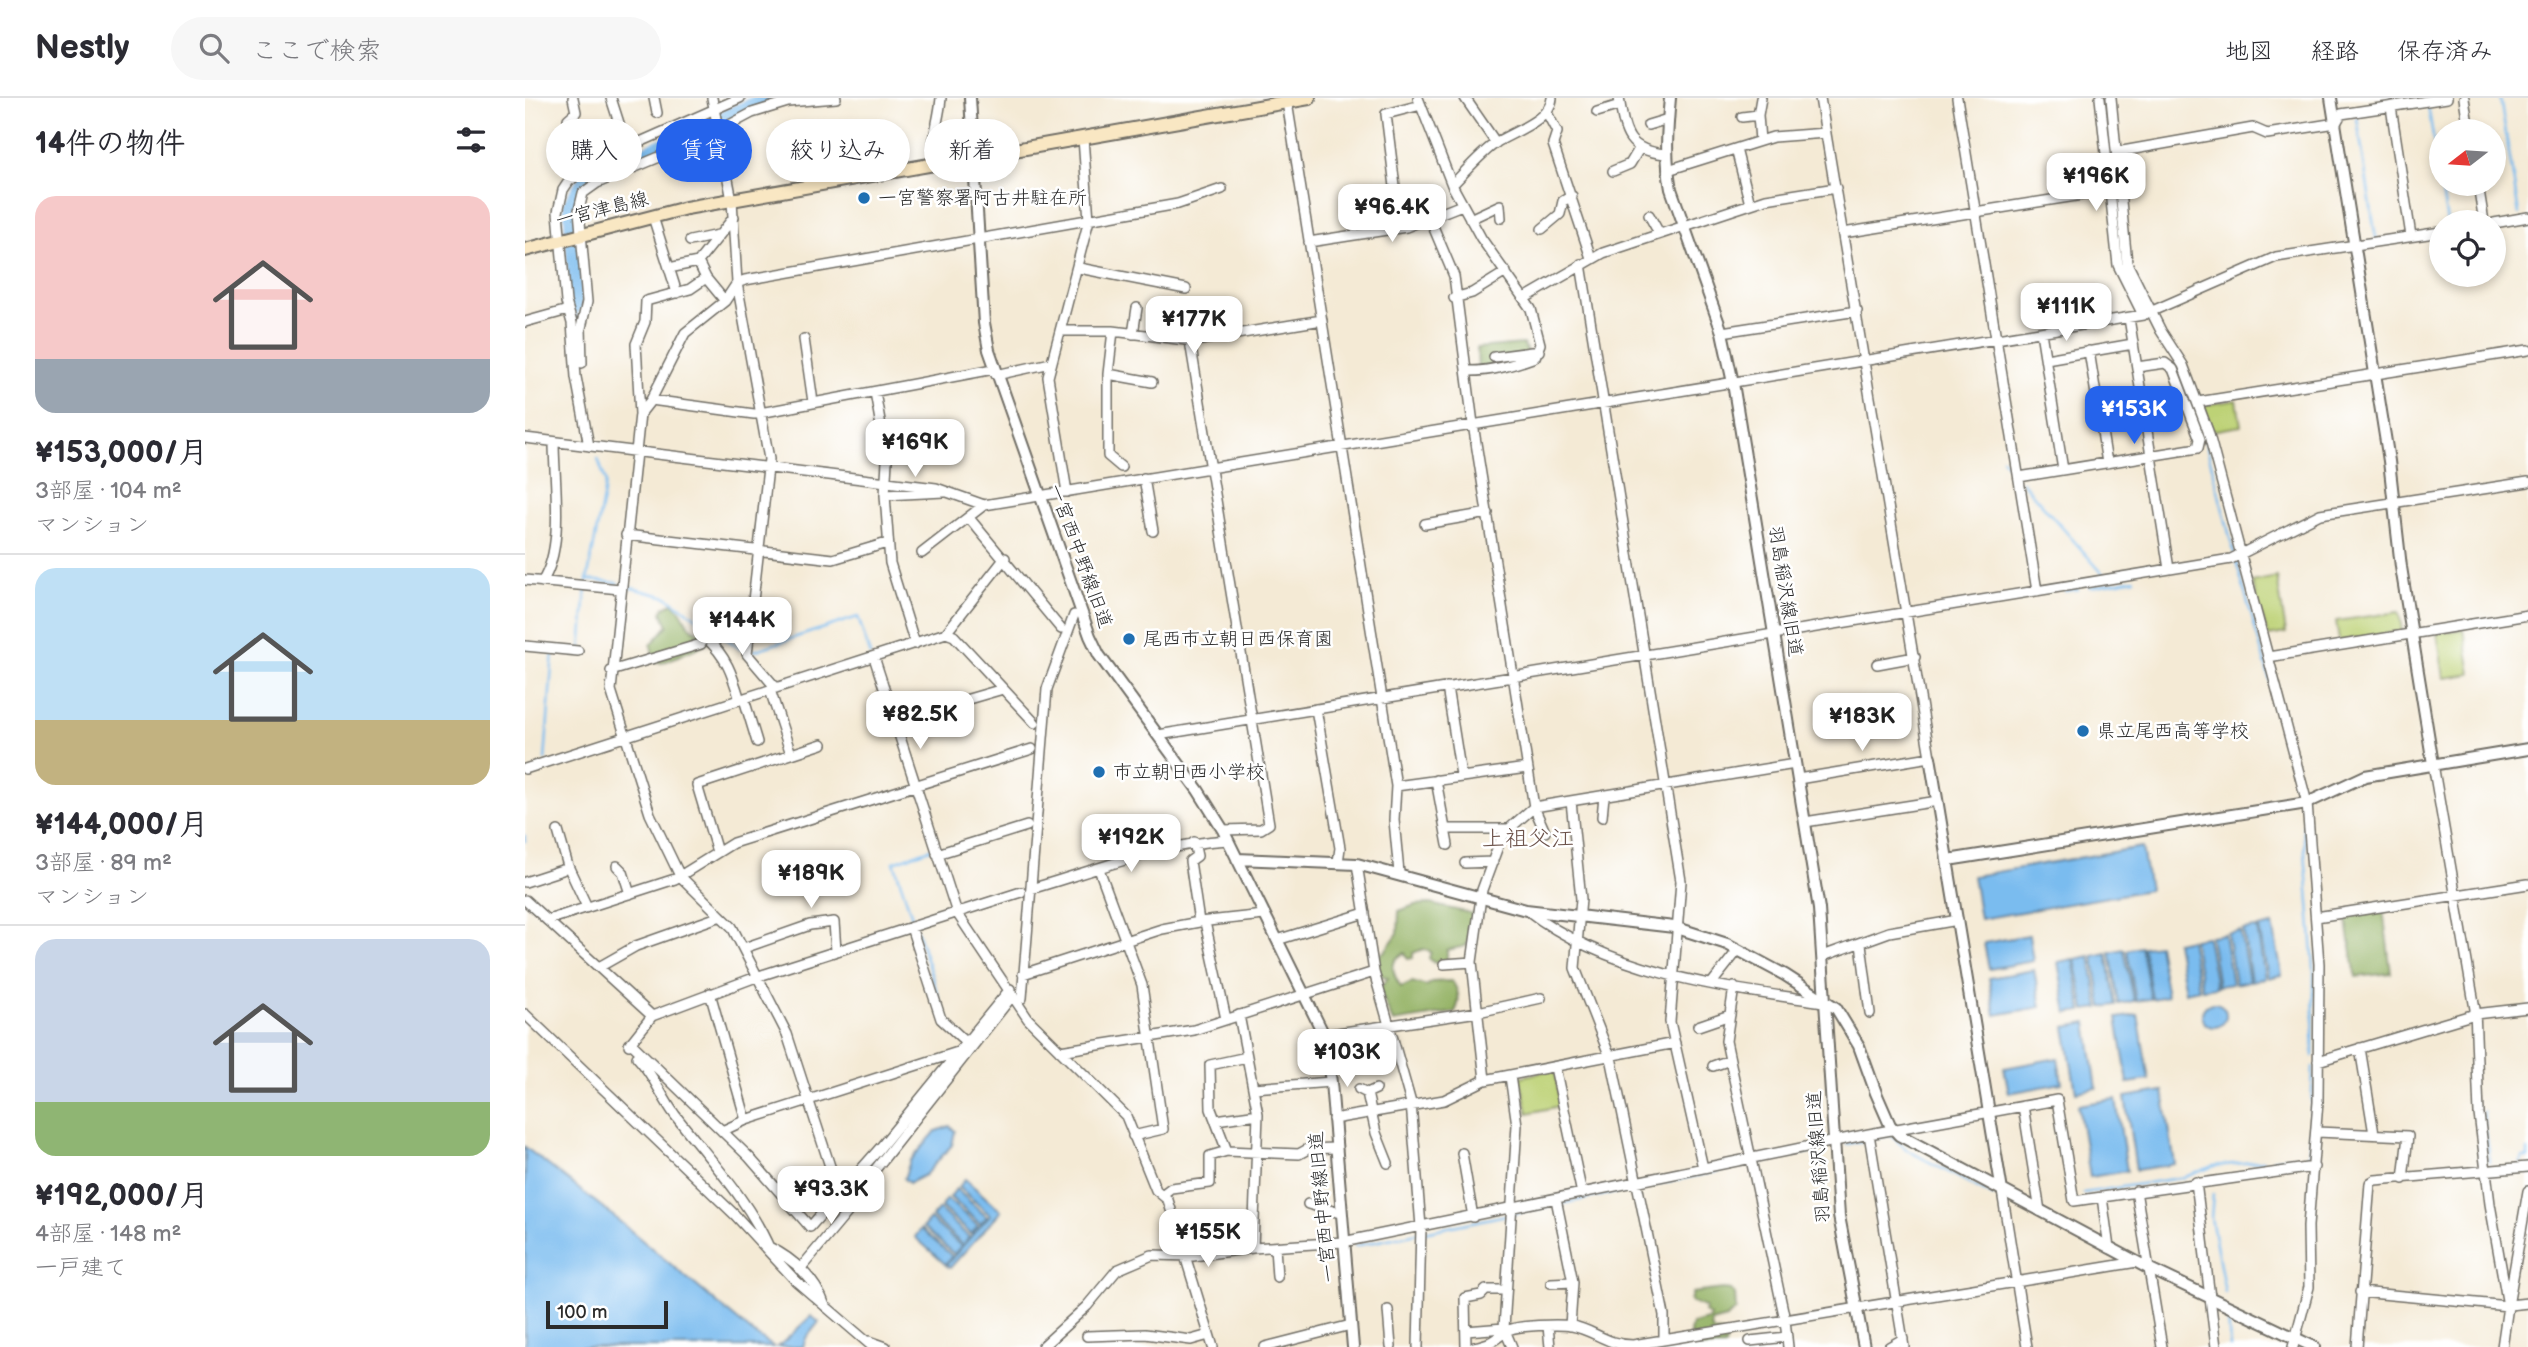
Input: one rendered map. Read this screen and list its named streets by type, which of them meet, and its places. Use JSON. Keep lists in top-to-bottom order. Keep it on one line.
{"streets":{"main road":["一宮津島線"],"street":["一宮西中野線旧道","羽島稲沢線旧道"]},"districts":["上祖父江"],"places":["一宮警察署阿古井駐在所","尾西市立朝日西保育園","県立尾西高等学校","市立朝日西小学校"],"scale_bar":"100 m","north":"left","page":{"header":"Nestly","search":"ここで検索","nav":["地図","経路","保存済み"],"heading":"14件の物件","chip":["購入","賃貸","絞り込み","新着"],"price":["¥196K","¥96.4K","¥111K","¥177K","¥153K","¥169K","¥144K","¥82.5K","¥183K","¥192K","¥189K","¥103K","¥93.3K","¥155K"],"list":[{"name":"¥153,000/月","note":"3部屋 · 104 m² · マンション"},{"name":"¥144,000/月","note":"3部屋 · 89 m² · マンション"},{"name":"¥192,000/月","note":"4部屋 · 148 m² · 一戸建て"}],"scale":"100 m"}}
